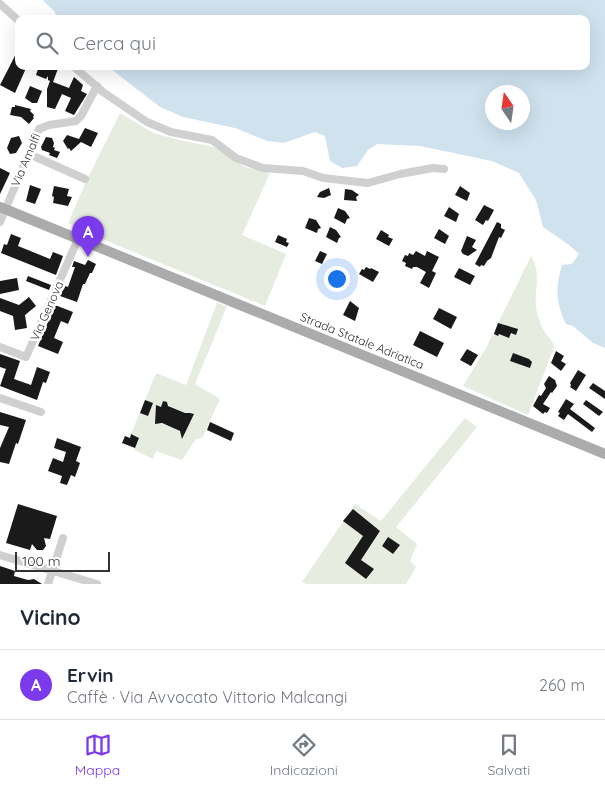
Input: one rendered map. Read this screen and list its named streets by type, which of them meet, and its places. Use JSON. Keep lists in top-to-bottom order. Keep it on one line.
{"streets":{"main road":["Strada Statale Adriatica"],"street":["Via Amalfi","Via Genova"]},"crossings":[["Via Amalfi","Strada Statale Adriatica"],["Via Genova","Strada Statale Adriatica"]],"scale_bar":"100 m","north":"top","page":{"search":"Cerca qui","pins":"A","scale":"100 m","heading":"Vicino","list":[{"mark":"A","name":"Ervin","note":"Caffè · Via Avvocato Vittorio Malcangi","value":"260 m"}],"nav":["Mappa","Indicazioni","Salvati"]}}
